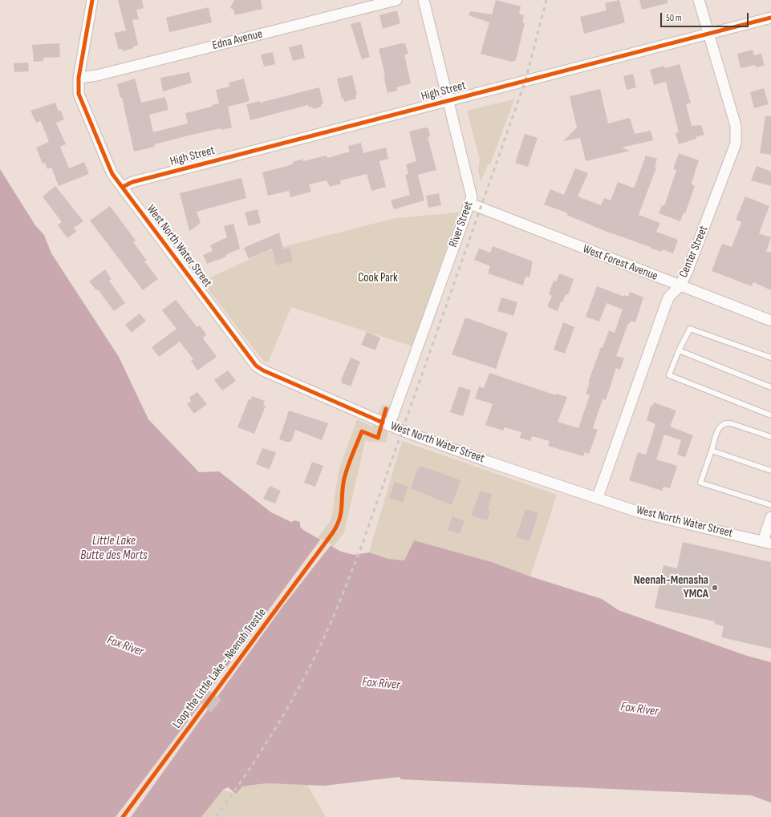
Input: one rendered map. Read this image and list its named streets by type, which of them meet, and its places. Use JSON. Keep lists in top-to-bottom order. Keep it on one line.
{"streets":{"street":["Edna Avenue","High Street","River Street","West North Water Street","Center Street","West Forest Avenue"],"cycle path":["Loop the Little Lake - Neenah Trestle"]},"crossings":[["Edna Avenue","West North Water Street"],["High Street","River Street"],["High Street","West North Water Street"],["High Street","Center Street"],["River Street","West North Water Street"],["River Street","West Forest Avenue"],["West North Water Street","Center Street"],["Center Street","West Forest Avenue"]],"water":["Little Lake Butte des Morts","Fox River"],"parks":["Cook Park"],"places":["Neenah-Menasha YMCA"],"scale_bar":"50 m"}
